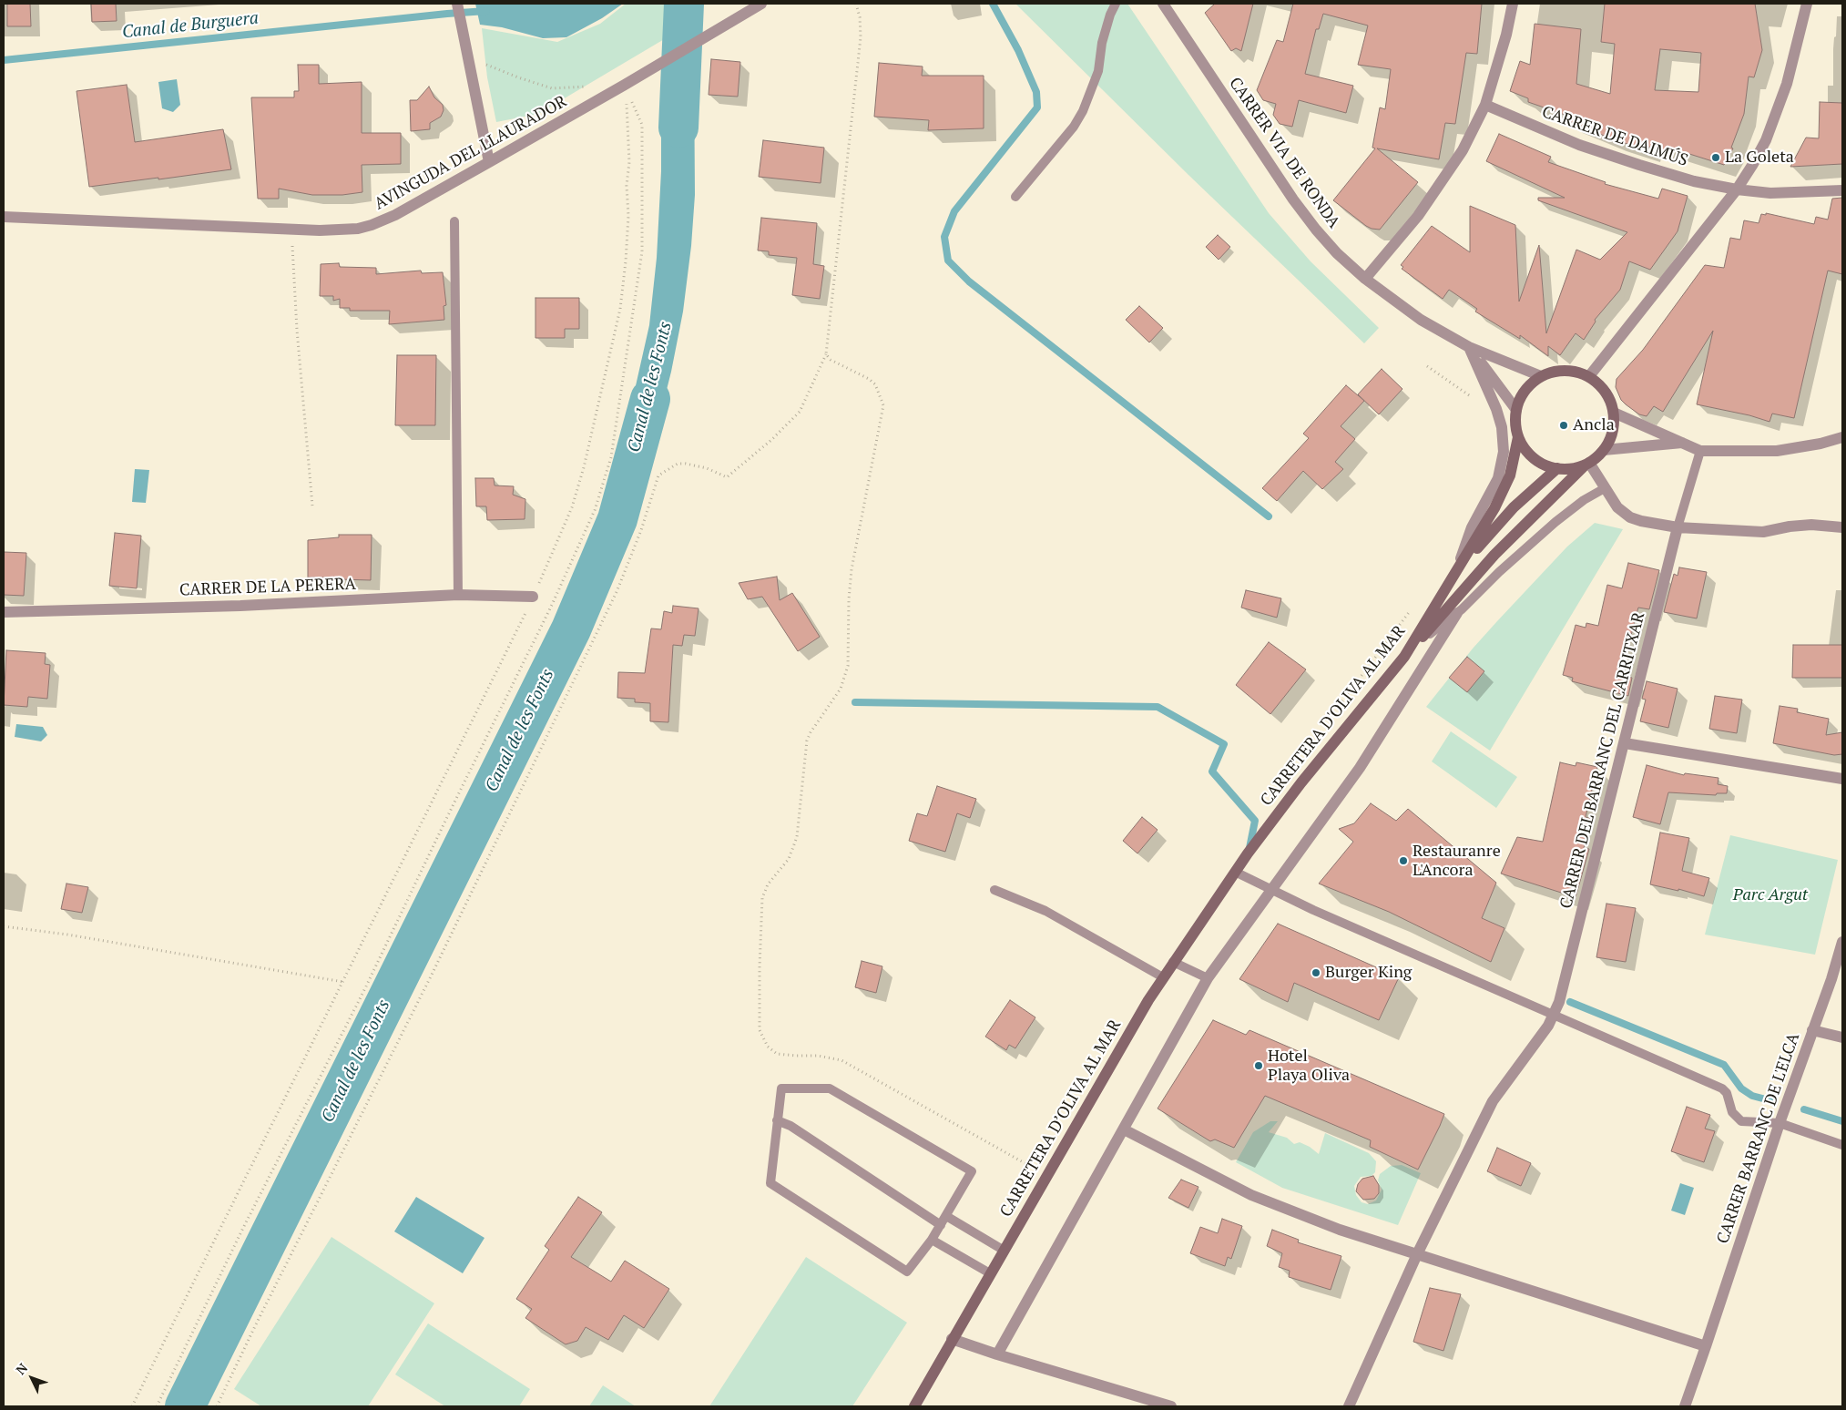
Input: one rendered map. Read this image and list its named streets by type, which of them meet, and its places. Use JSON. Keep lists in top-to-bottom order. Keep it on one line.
{"streets":{"street":["CARRER DE DAIMÚS","AVINGUDA DEL LLAURADOR","CARRER VIA DE RONDA","CARRER DE LA PERERA","CARRETERA D'OLIVA AL MAR","CARRER DEL BARRANC DEL CARRITXAR","CARRETERA D’OLIVA AL MAR","CARRER BARRANC DE L'ELCA"]},"crossings":[["CARRER VIA DE RONDA","CARRETERA D'OLIVA AL MAR"],["CARRETERA D'OLIVA AL MAR","CARRETERA D’OLIVA AL MAR"]],"water":["Canal de Burguera","Canal de les Fonts"],"parks":["Parc Argut"],"places":["La Goleta","Ancla","Restauranre L'Ancora","Burger King","Hotel Playa Oliva"],"north":"top left"}
